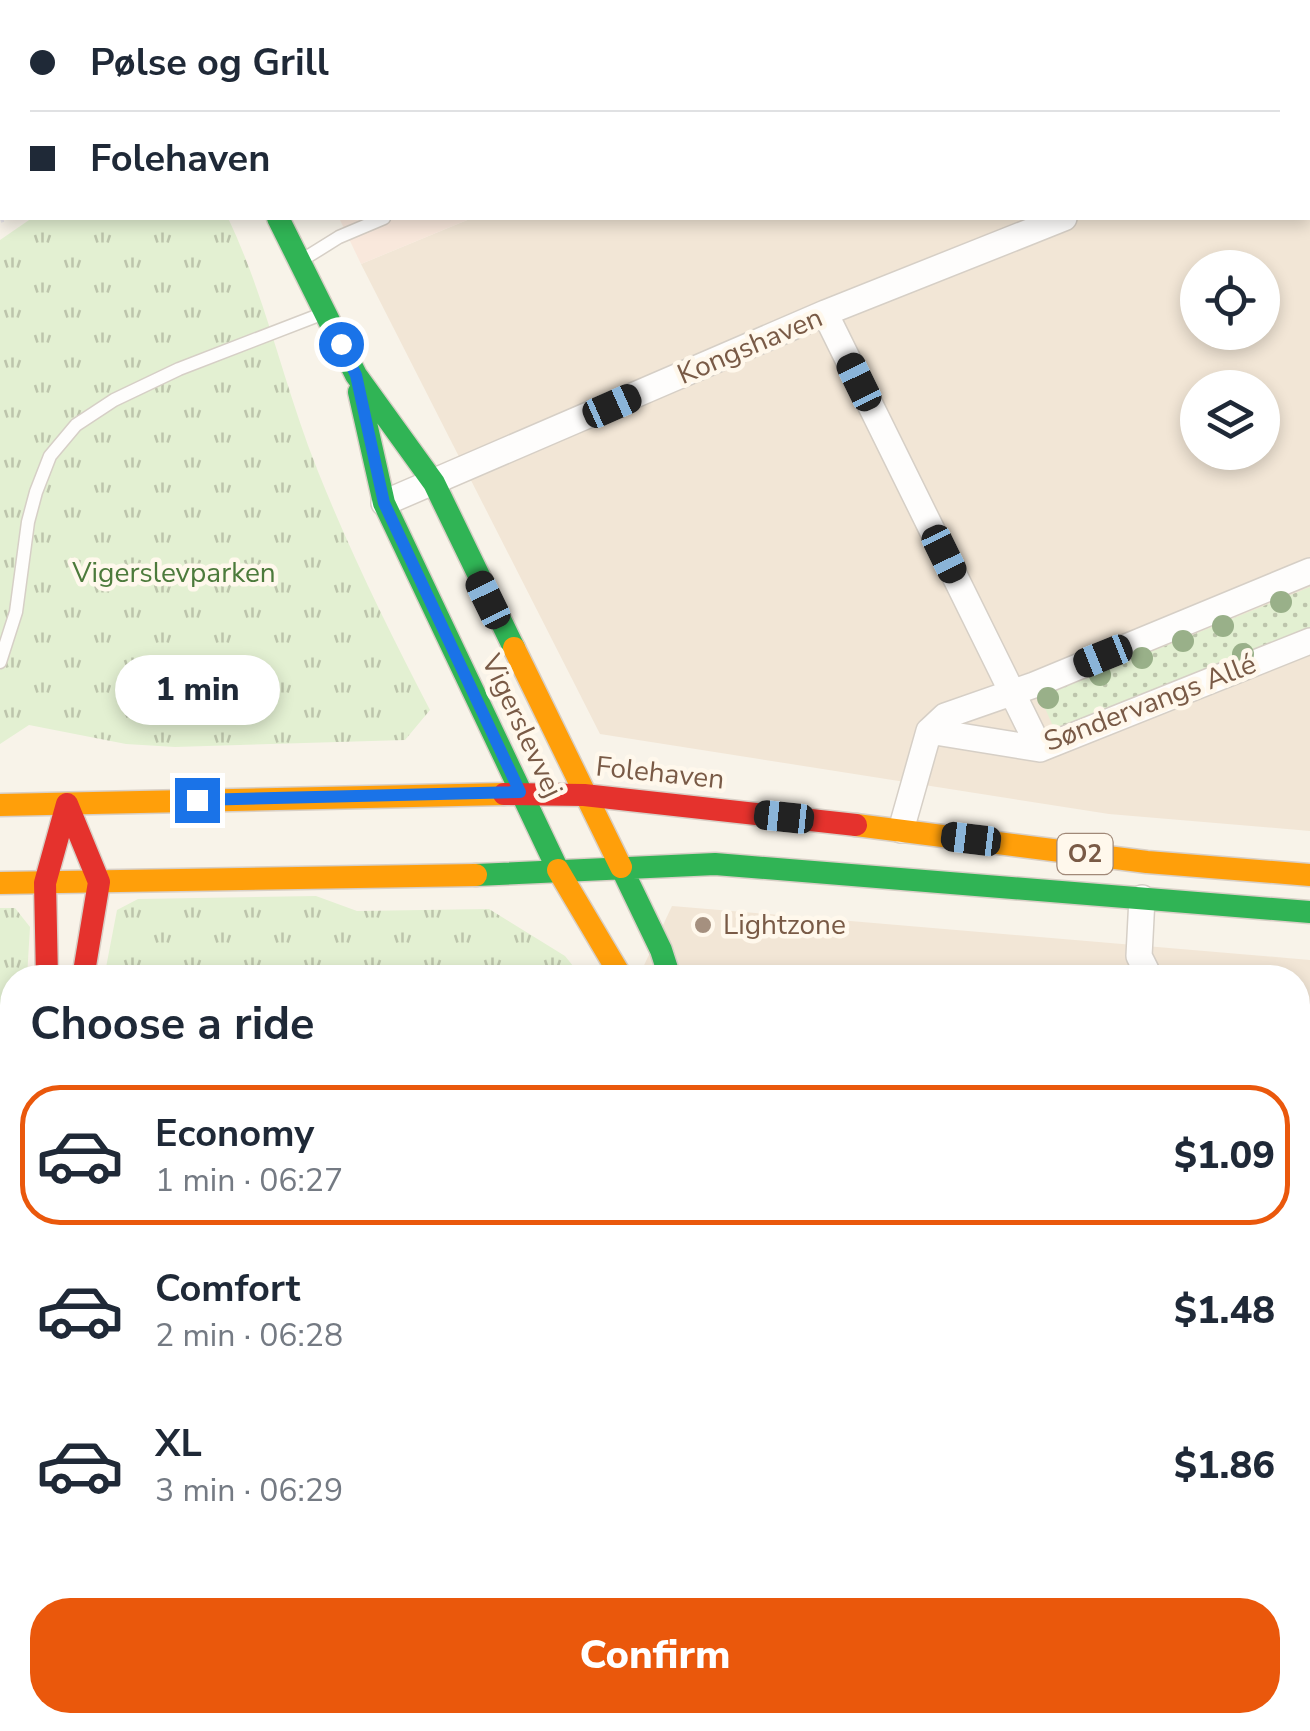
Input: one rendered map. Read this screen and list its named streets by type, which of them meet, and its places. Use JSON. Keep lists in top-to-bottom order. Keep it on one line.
{"streets":{"main road":["Vigerslevvej","Folehaven","O2"],"street":["Kongshaven","Søndervangs Allé"]},"crossings":[["Kongshaven","Vigerslevvej"],["Vigerslevvej","Folehaven"],["Vigerslevvej","O2"]],"parks":["Vigerslevparken"],"places":["Lightzone"],"page":{"banner":["Pølse og Grill","Folehaven"],"bubble":"1 min","heading":"Choose a ride","list":[{"name":"Economy","note":"1 min · 06:27","value":"$1.09"},{"name":"Comfort","note":"2 min · 06:28","value":"$1.48"},{"name":"XL","note":"3 min · 06:29","value":"$1.86"}],"buttons":"Confirm"}}
